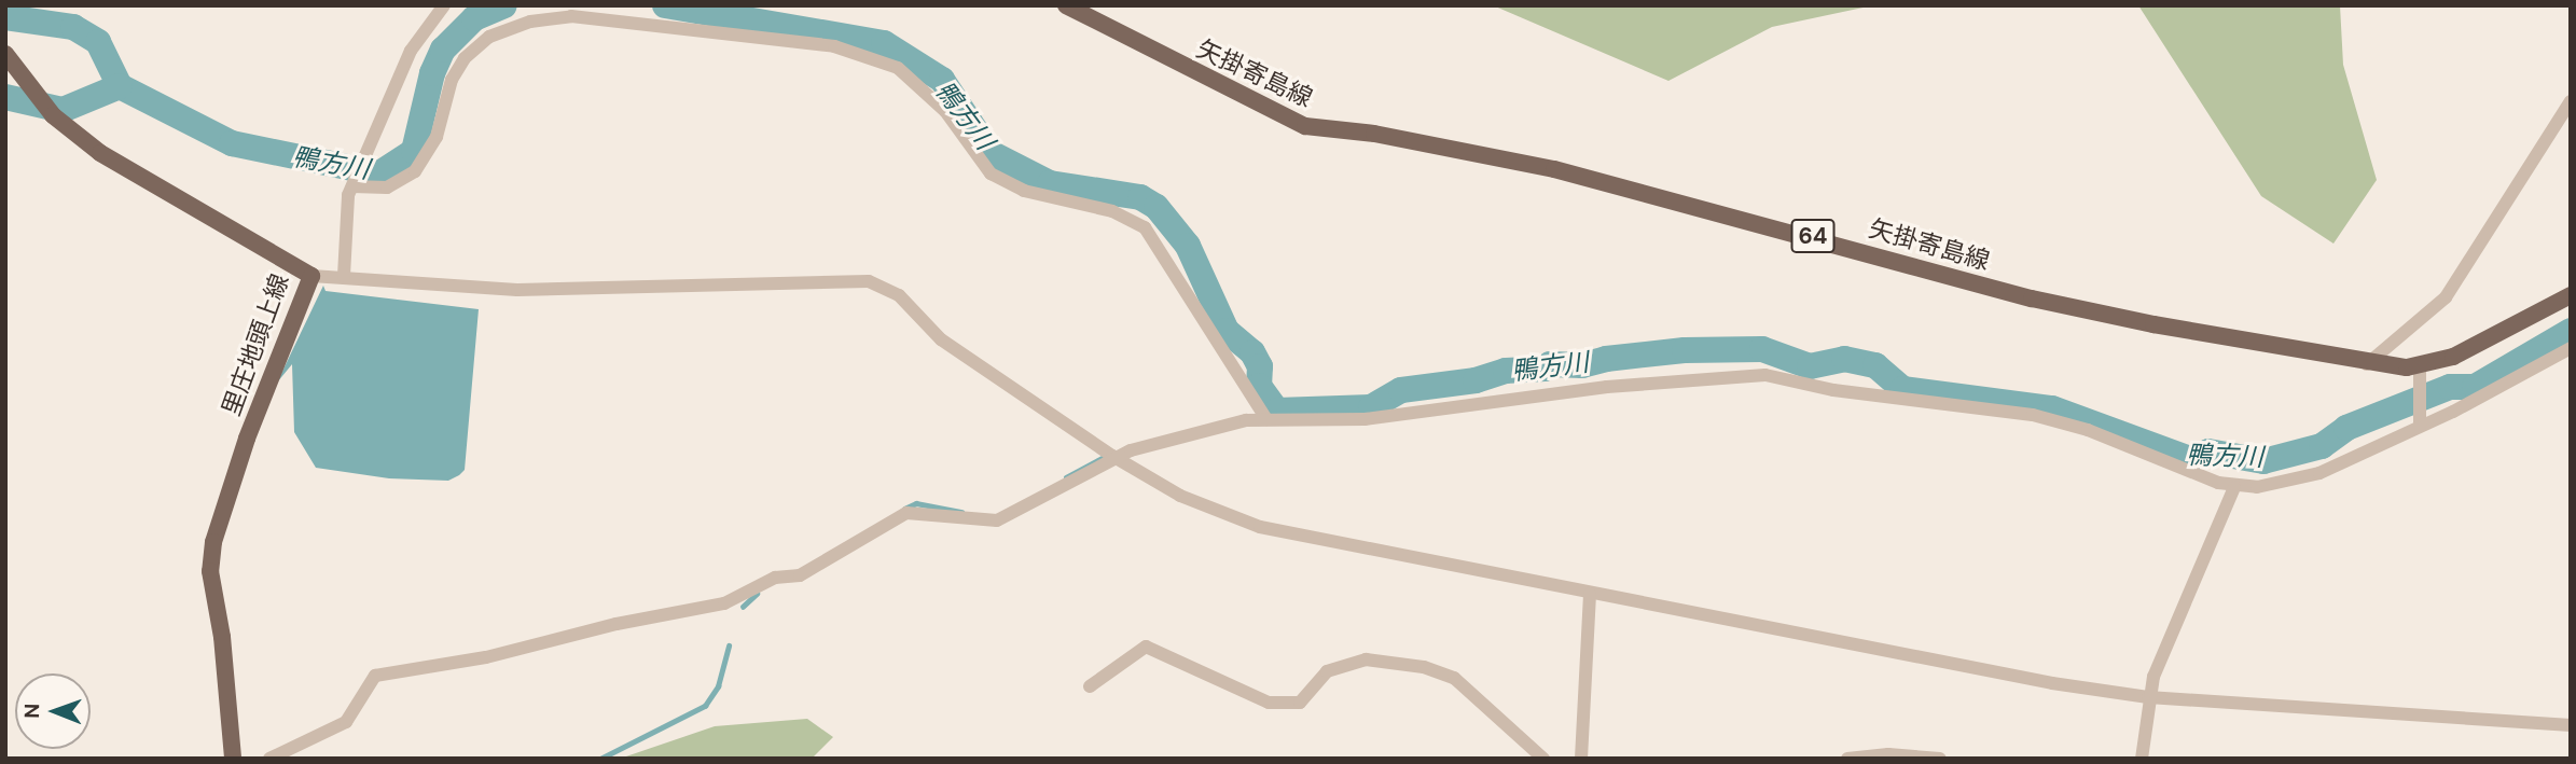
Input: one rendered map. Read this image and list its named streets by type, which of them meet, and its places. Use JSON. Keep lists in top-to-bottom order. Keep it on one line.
{"streets":{"main road":["矢掛寄島線","64","里庄地頭上線"]},"water":["鴨方川"],"north":"left"}
